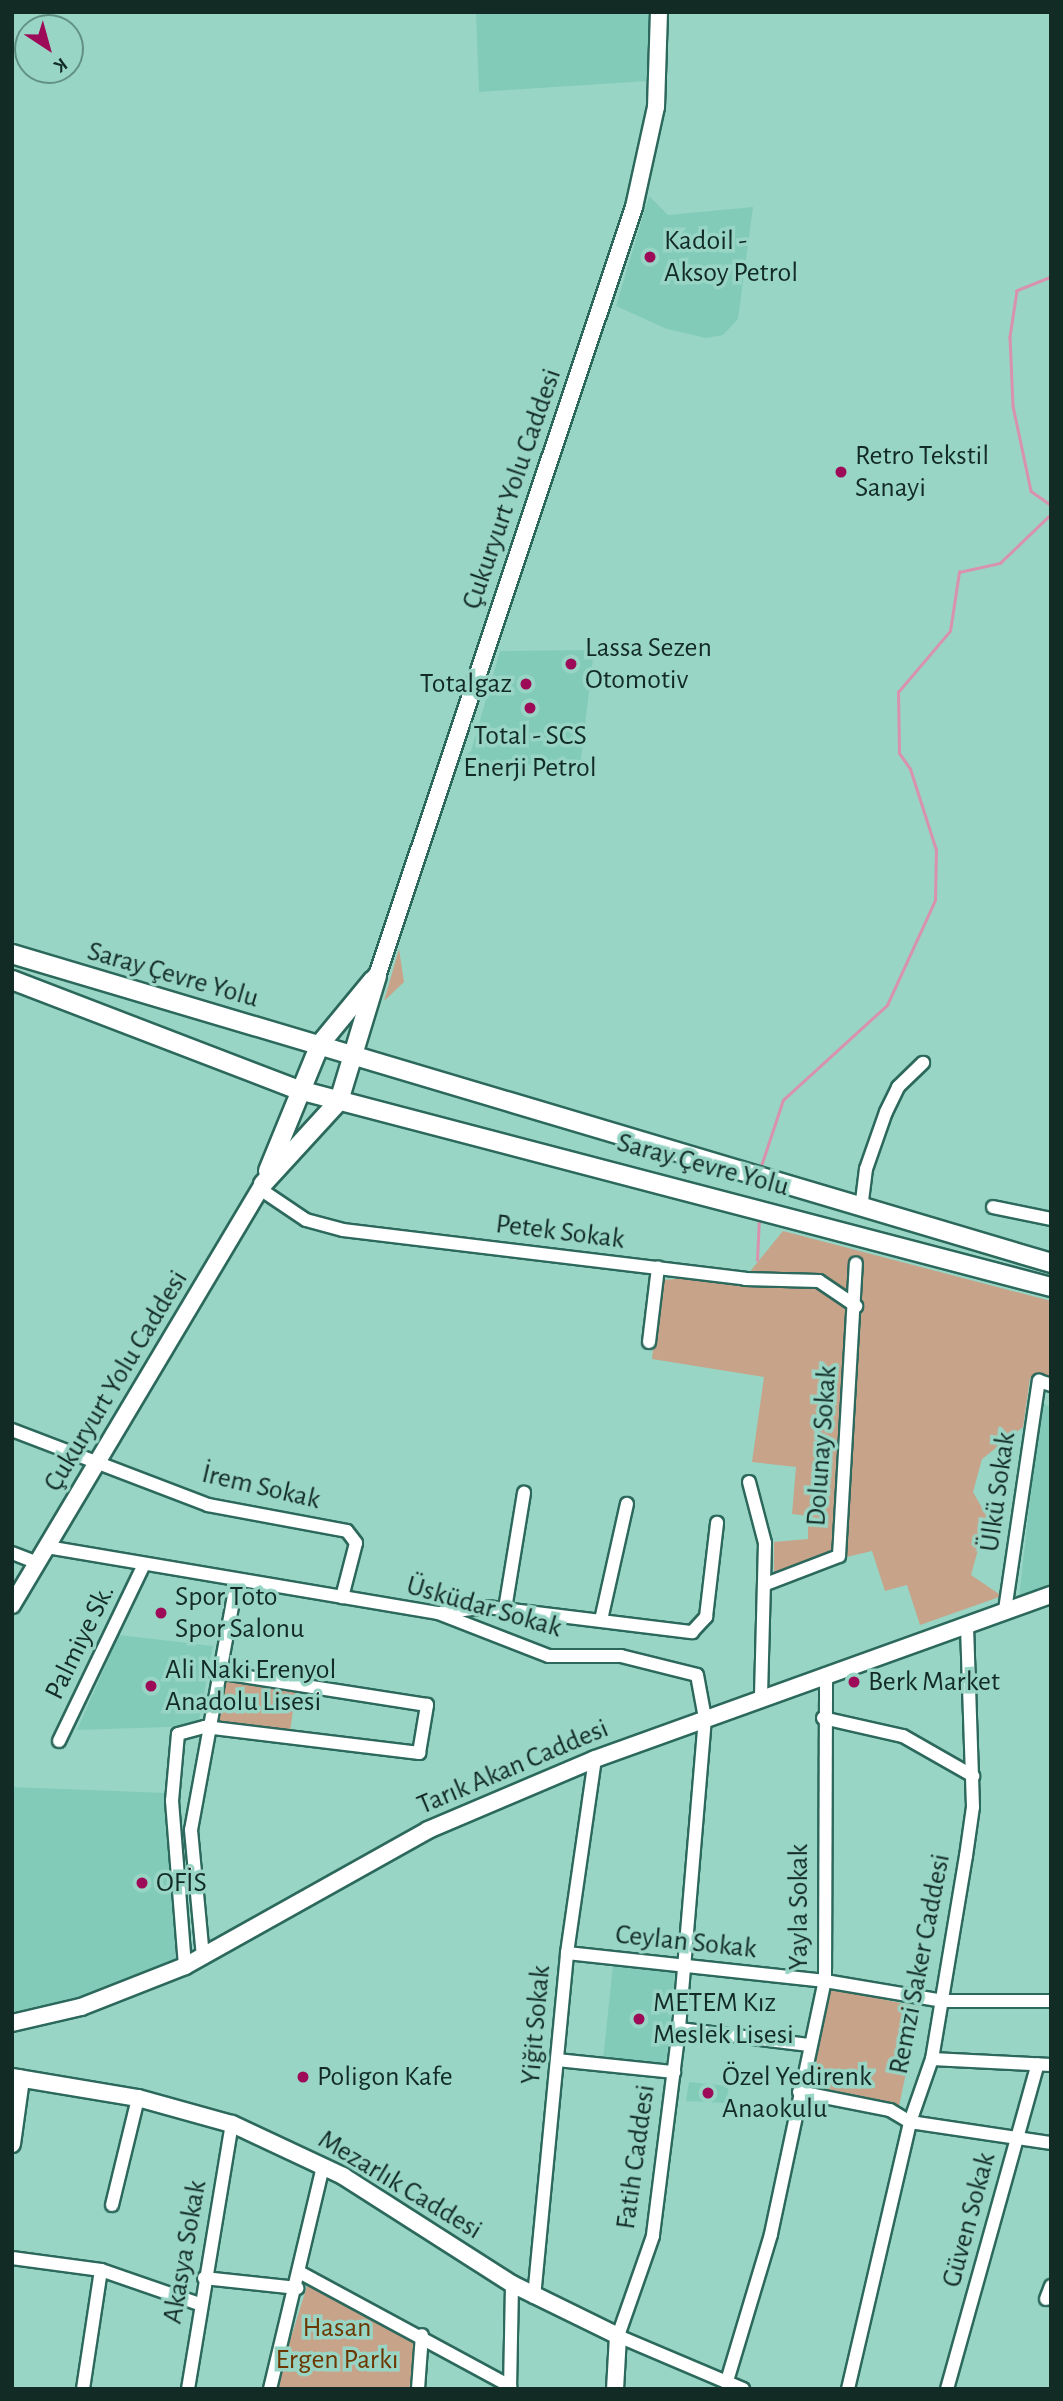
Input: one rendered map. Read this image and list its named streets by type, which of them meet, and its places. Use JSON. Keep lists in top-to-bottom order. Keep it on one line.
{"streets":{"highway":["Saray Çevre Yolu"],"main road":["Çukuryurt Yolu Caddesi","Tarık Akan Caddesi","Fatih Caddesi","Mezarlık Caddesi"],"street":["Petek Sokak","Dolunay Sokak","İrem Sokak","Ülkü Sokak","Üsküdar Sokak","Palmiye Sk.","Yayla Sokak","Ceylan Sokak","Remzi Saker Caddesi","Yiğit Sokak","Güven Sokak","Akasya Sokak"]},"crossings":[["Çukuryurt Yolu Caddesi","Petek Sokak"],["Çukuryurt Yolu Caddesi","İrem Sokak"],["Çukuryurt Yolu Caddesi","Üsküdar Sokak"],["Petek Sokak","Dolunay Sokak"],["İrem Sokak","Üsküdar Sokak"],["Ülkü Sokak","Tarık Akan Caddesi"],["Üsküdar Sokak","Palmiye Sk."],["Üsküdar Sokak","Tarık Akan Caddesi"],["Üsküdar Sokak","Fatih Caddesi"],["Tarık Akan Caddesi","Yayla Sokak"],["Tarık Akan Caddesi","Remzi Saker Caddesi"],["Tarık Akan Caddesi","Yiğit Sokak"],["Tarık Akan Caddesi","Fatih Caddesi"],["Yayla Sokak","Ceylan Sokak"],["Yayla Sokak","Mezarlık Caddesi"],["Ceylan Sokak","Remzi Saker Caddesi"],["Ceylan Sokak","Yiğit Sokak"],["Ceylan Sokak","Fatih Caddesi"],["Yiğit Sokak","Mezarlık Caddesi"],["Fatih Caddesi","Mezarlık Caddesi"],["Mezarlık Caddesi","Akasya Sokak"]],"parks":["Hasan Ergen Parkı"],"places":["Kadoil - Aksoy Petrol","Retro Tekstil Sanayi","Lassa Sezen Otomotiv","Totalgaz","Total - SCS Enerji Petrol","Spor Toto Spor Salonu","Berk Market","Ali Naki Erenyol Anadolu Lisesi","OFİS","METEM Kız Meslek Lisesi","Poligon Kafe","Özel Yedirenk Anaokulu"],"north":"bottom right"}
